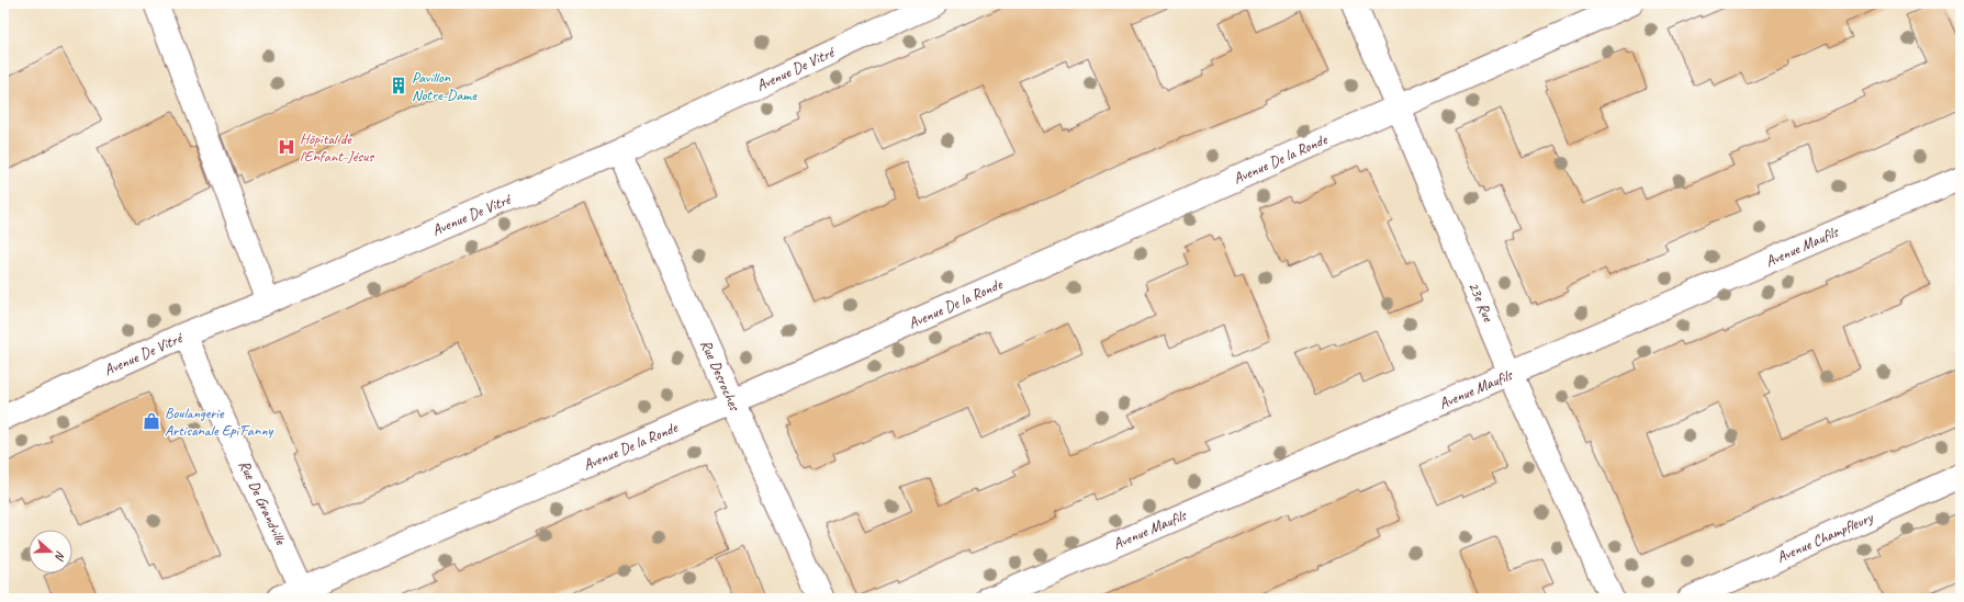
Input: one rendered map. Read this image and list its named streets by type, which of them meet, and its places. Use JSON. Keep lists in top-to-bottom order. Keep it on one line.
{"streets":{"street":["Avenue De Vitré","Avenue De la Ronde","Avenue Maufils","23e Rue","Rue Desroches","Rue De Grandville","Avenue Champfleury"]},"crossings":[["Avenue De Vitré","Rue Desroches"],["Avenue De Vitré","Rue De Grandville"],["Avenue De la Ronde","23e Rue"],["Avenue De la Ronde","Rue Desroches"],["Avenue De la Ronde","Rue De Grandville"],["Avenue Maufils","23e Rue"]],"places":{"building":["Pavillon Notre-Dame"],"hospital":["Hôpital de l'Enfant-Jésus"],"shop":["Boulangerie Artisanale Epi’Fanny"]},"north":"right"}
